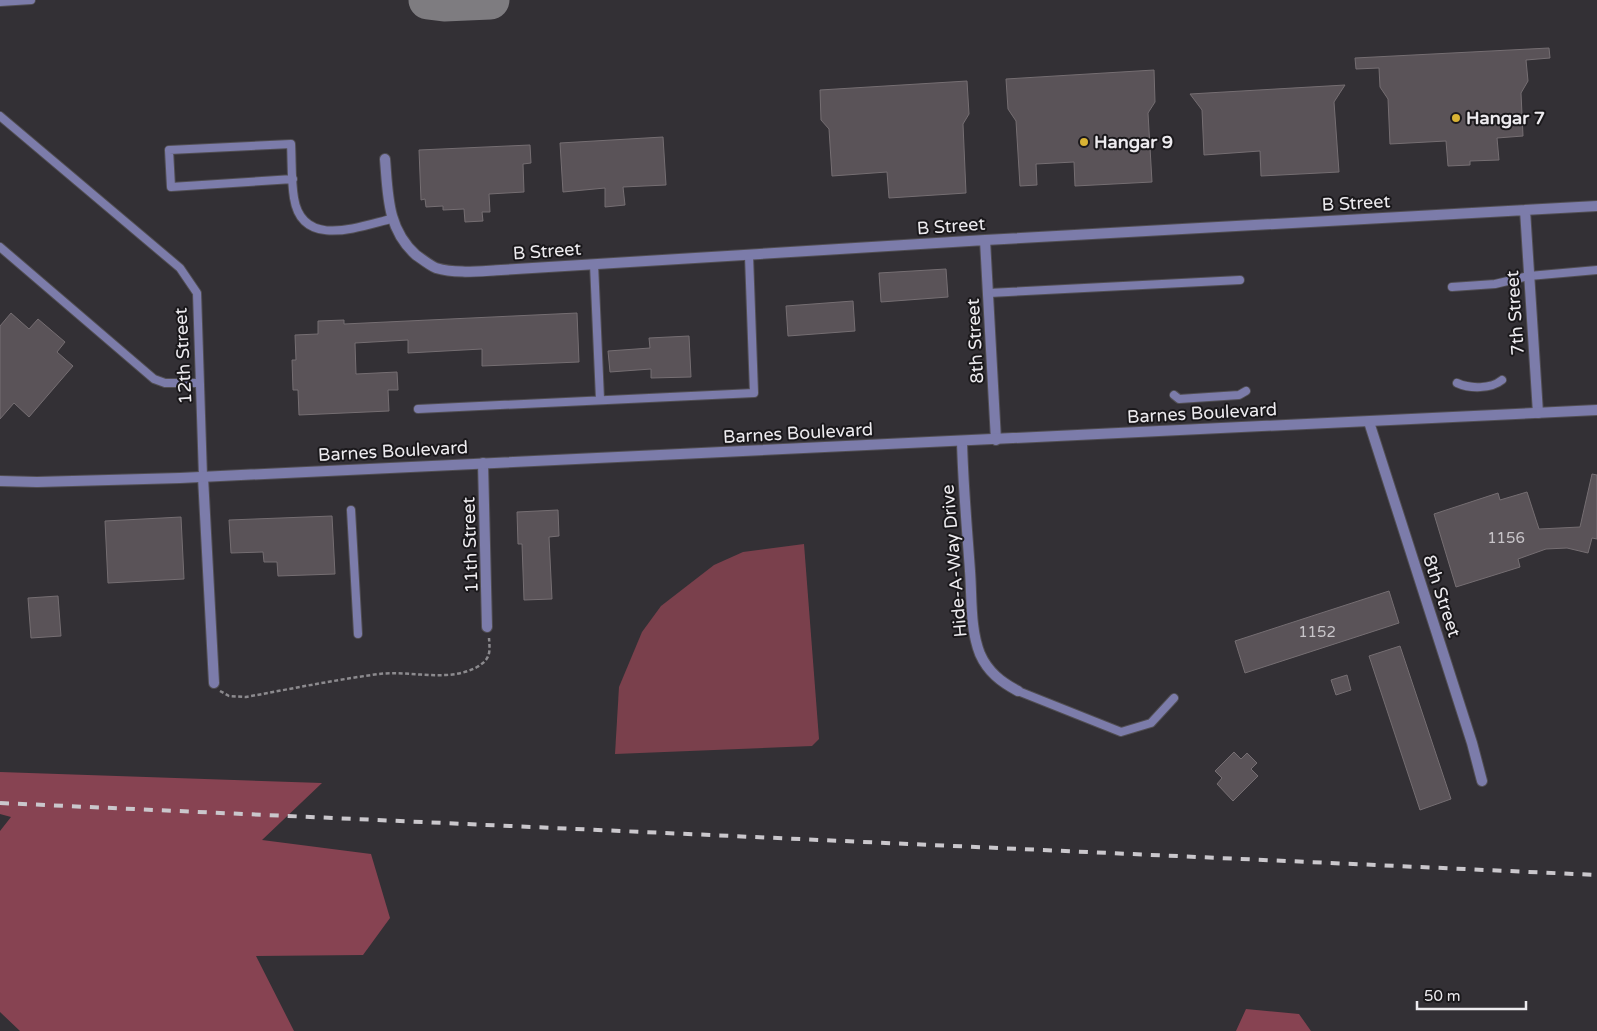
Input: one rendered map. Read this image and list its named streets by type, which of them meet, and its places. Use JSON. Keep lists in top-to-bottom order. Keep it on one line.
{"streets":{"street":["B Street","7th Street","8th Street","12th Street","Barnes Boulevard","11th Street","Hide-A-Way Drive"]},"crossings":[["B Street","7th Street"],["B Street","8th Street"],["7th Street","Barnes Boulevard"],["8th Street","Barnes Boulevard"],["12th Street","Barnes Boulevard"],["Barnes Boulevard","11th Street"],["Barnes Boulevard","Hide-A-Way Drive"]],"places":["Hangar 7","Hangar 9"],"house_numbers":["1156","1152"],"scale_bar":"50 m"}
